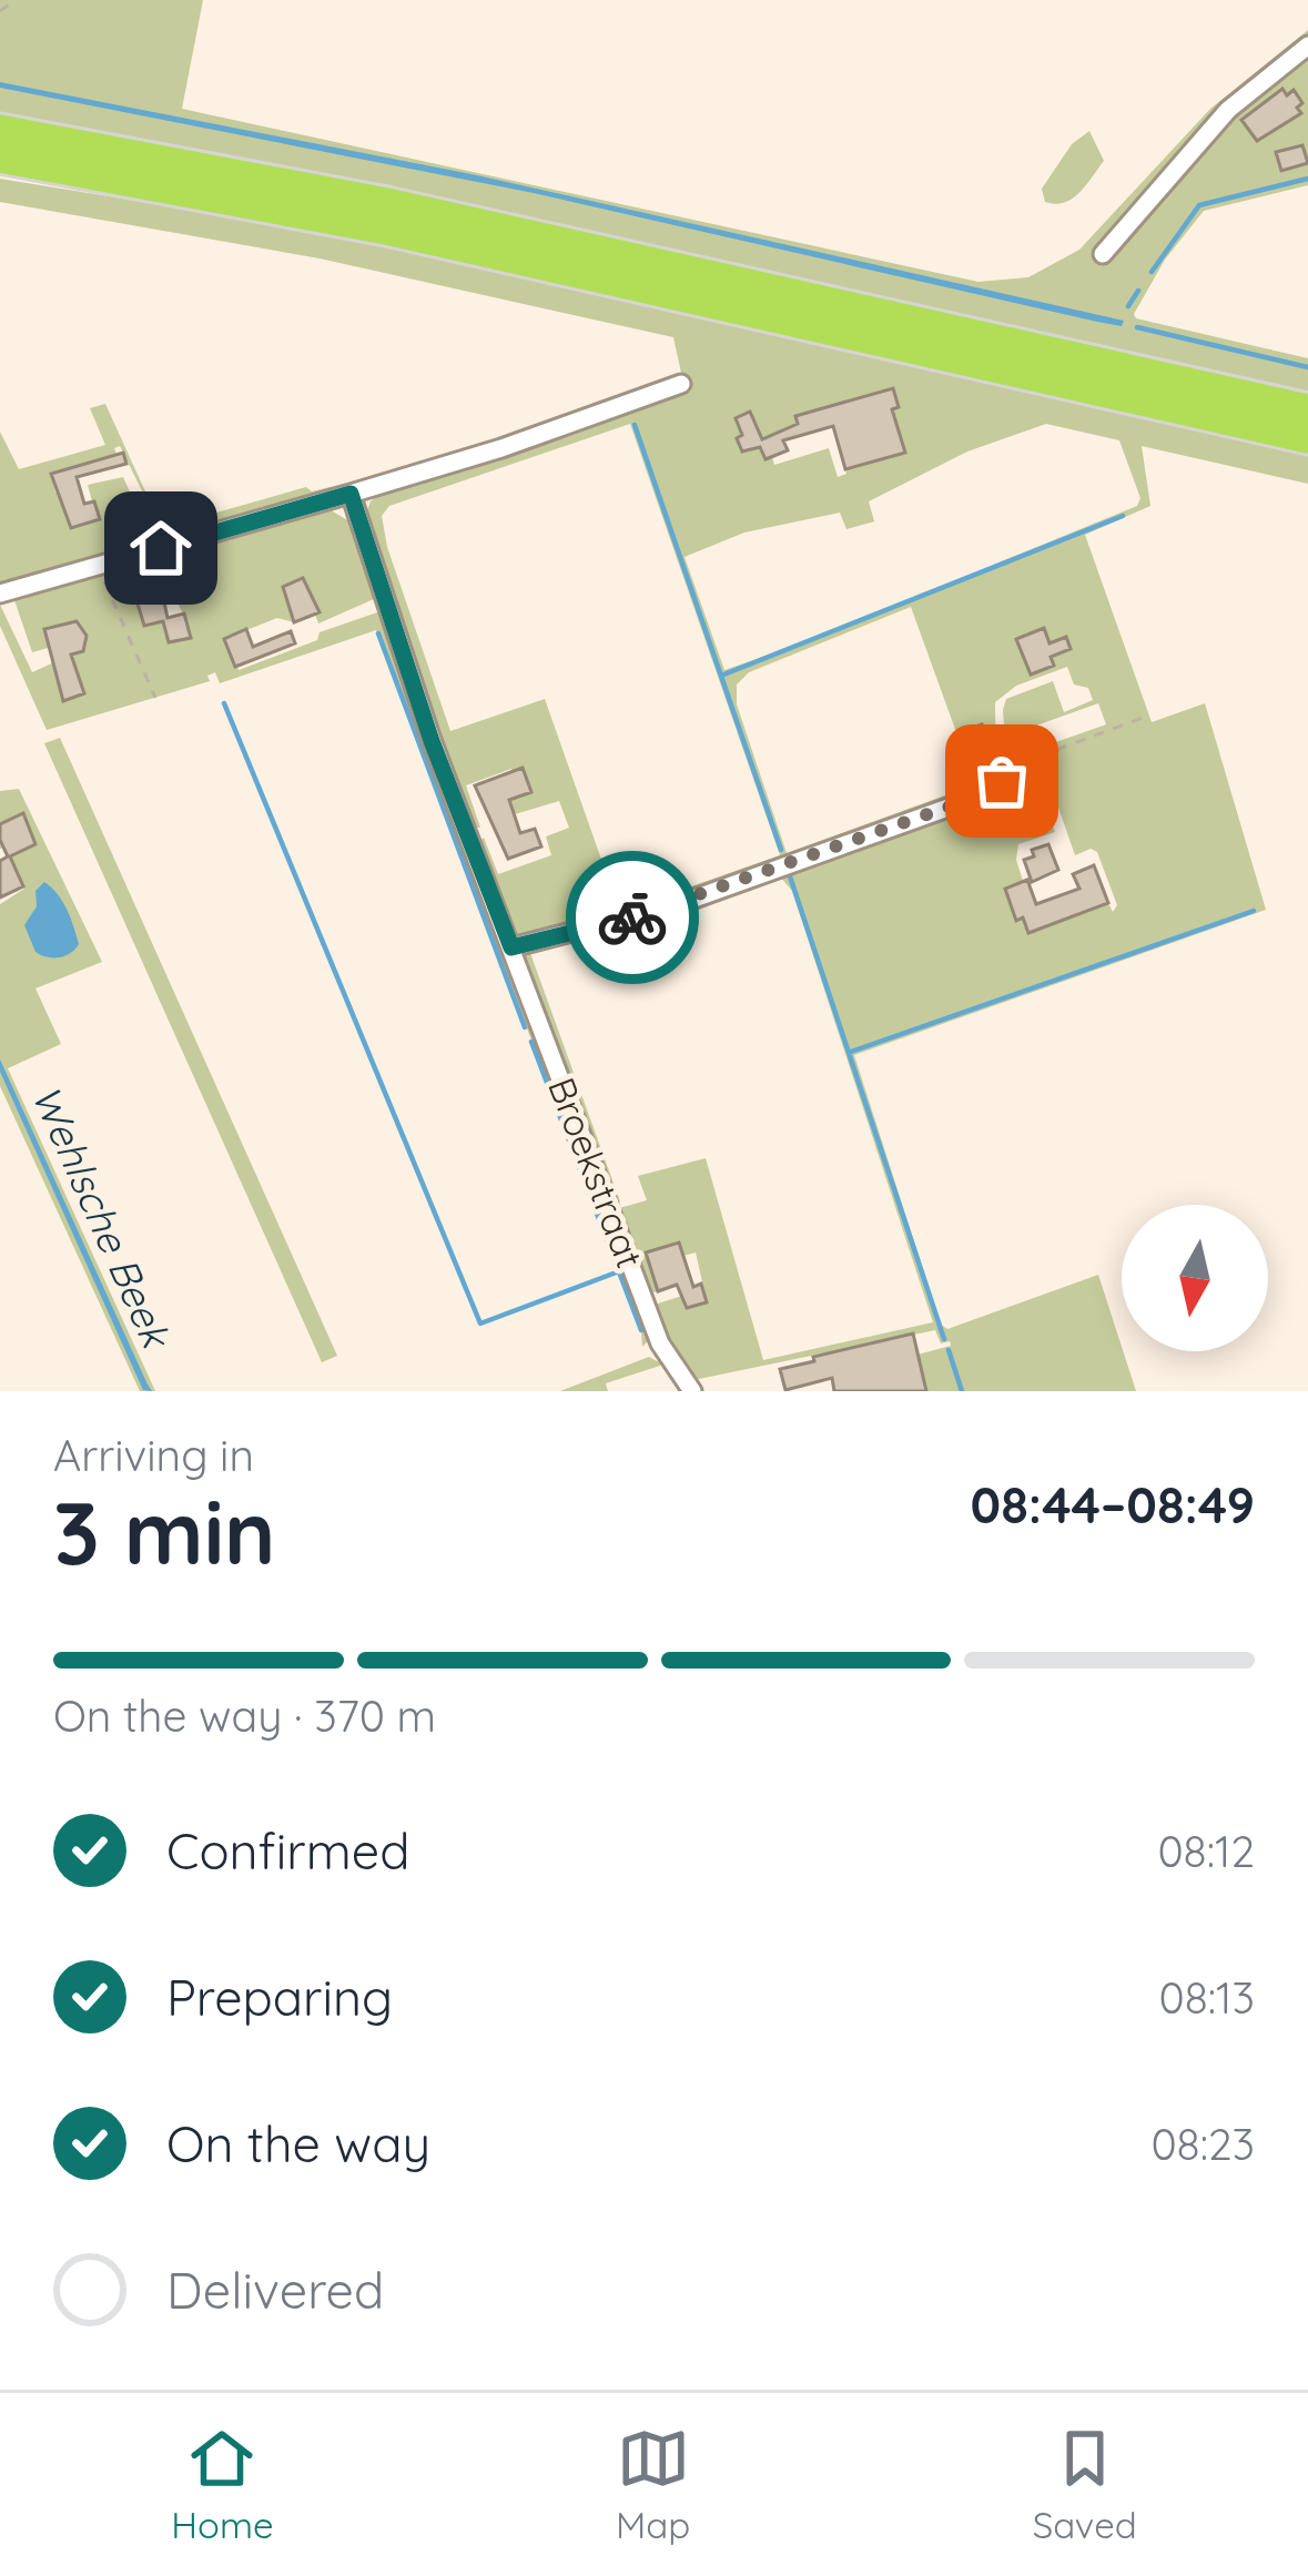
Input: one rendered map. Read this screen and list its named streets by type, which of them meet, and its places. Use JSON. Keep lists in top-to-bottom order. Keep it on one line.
{"streets":{"street":["Broekstraat"]},"water":["Wehlsche Beek"],"north":"bottom","page":{"heading":["3 min","Arriving in","08:44–08:49"],"bar":"On the way · 370 m","list":[["Confirmed","08:12"],["Preparing","08:13"],["On the way","08:23"],"Delivered"],"tabs":["Home","Map","Saved"]}}
